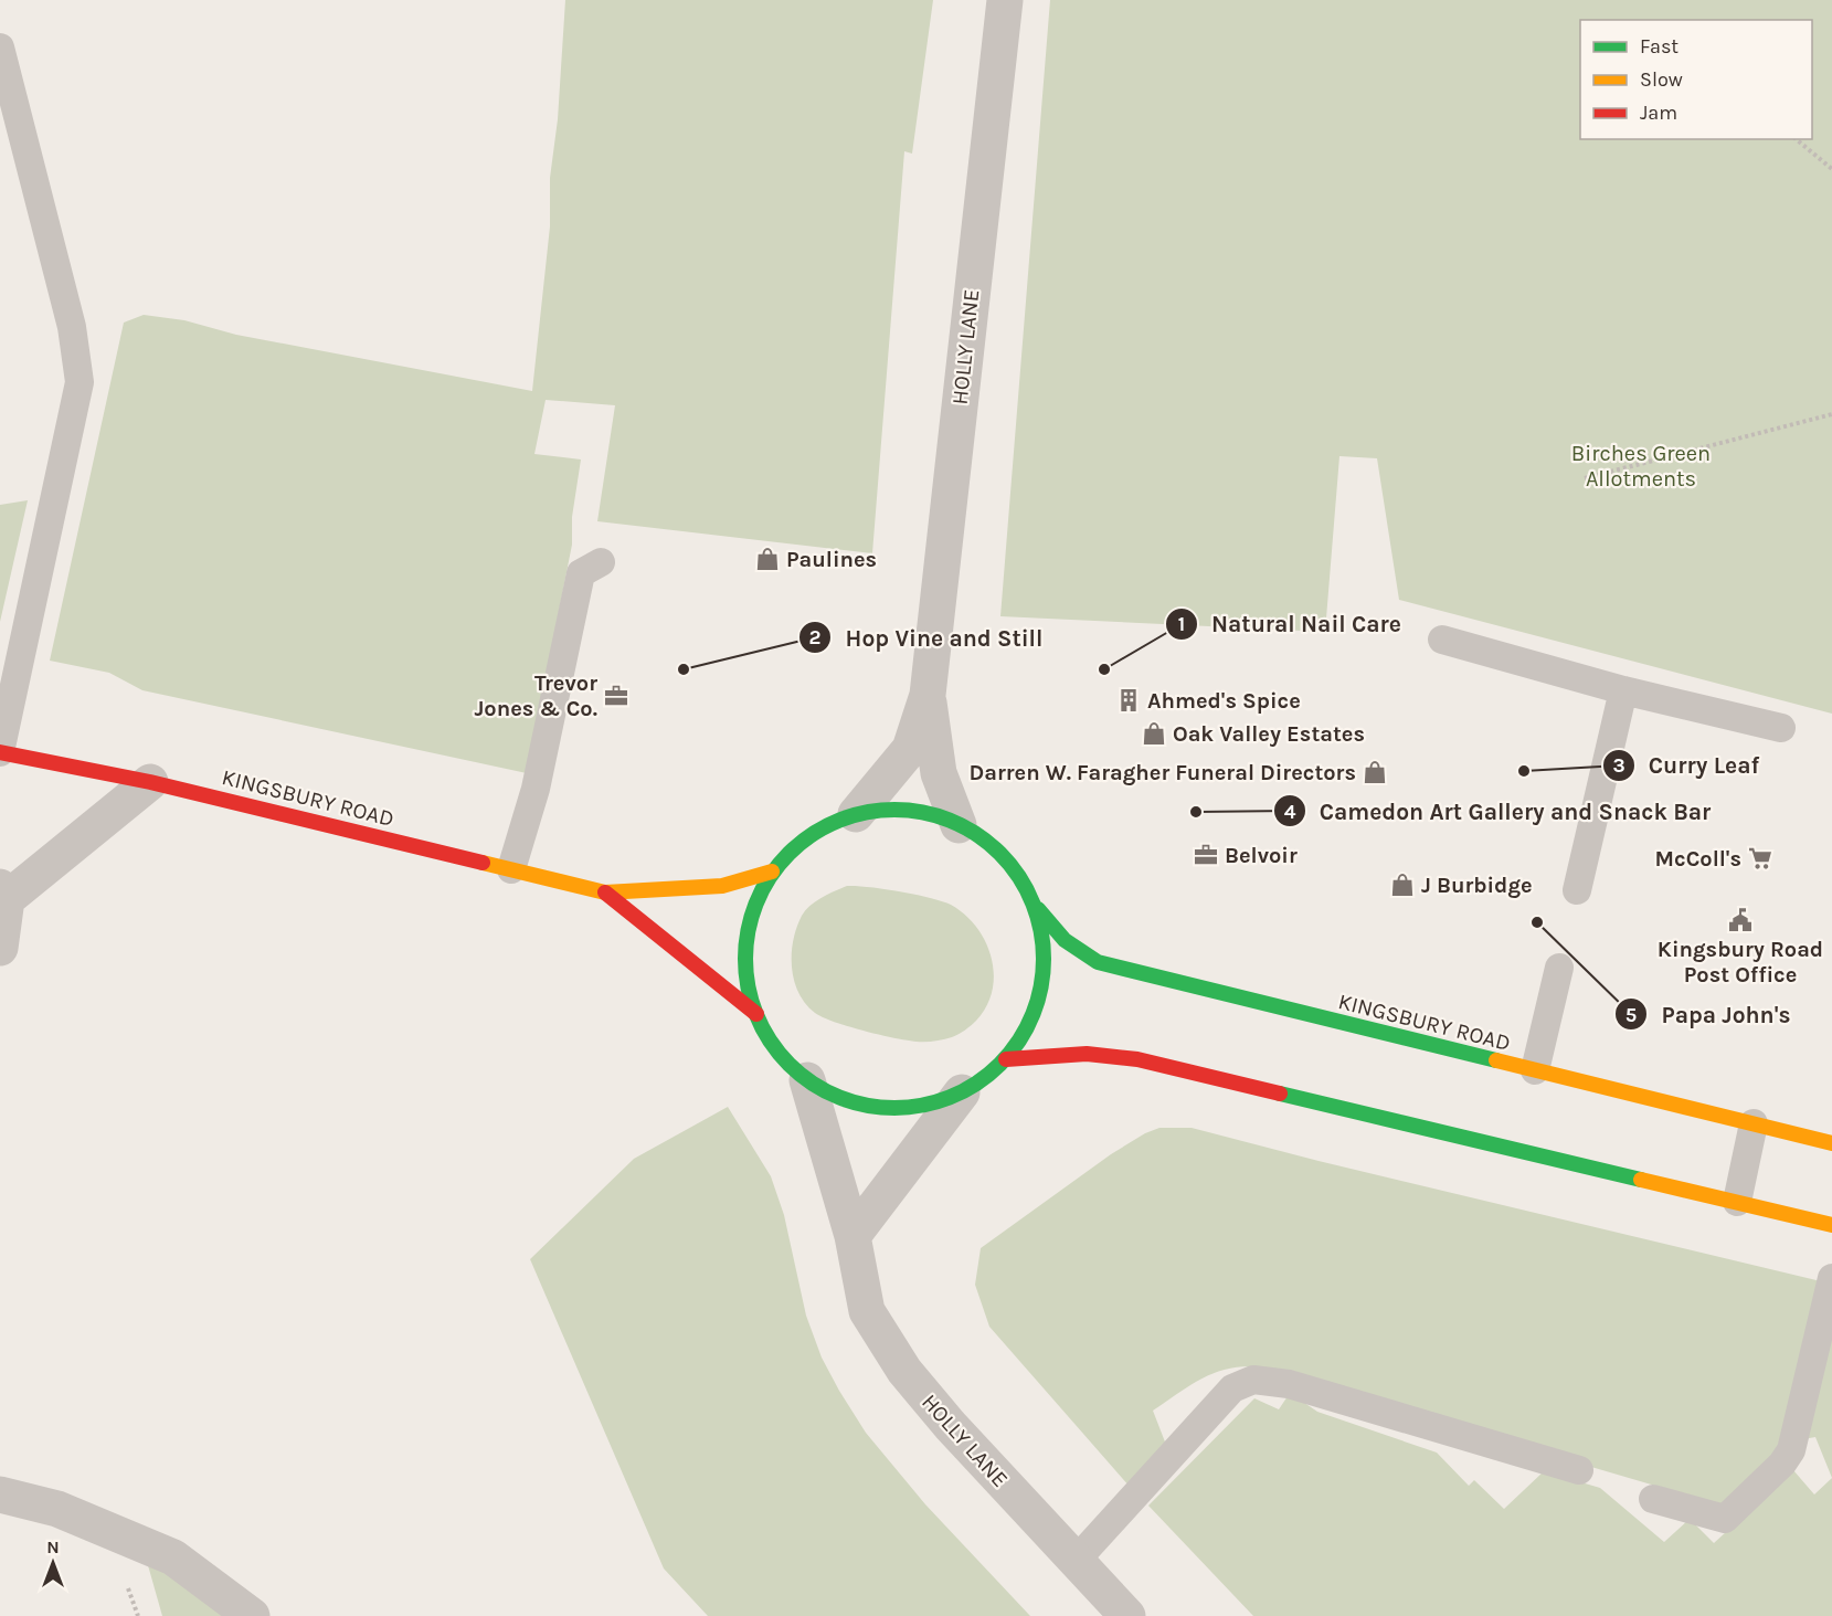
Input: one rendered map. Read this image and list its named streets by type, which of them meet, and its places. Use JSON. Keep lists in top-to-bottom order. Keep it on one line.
{"streets":{"street":["HOLLY LANE","KINGSBURY ROAD"]},"parks":["Birches Green Allotments"],"places":{"shop":["Paulines","Oak Valley Estates","Darren W. Faragher Funeral Directors","J Burbidge"],"other":["Hop Vine and Still","Natural Nail Care","Curry Leaf","Camedon Art Gallery and Snack Bar","Papa John's"],"office":["Trevor Jones & Co.","Belvoir"],"building":["Ahmed's Spice"],"supermarket":["McColl's"],"public building":["Kingsbury Road Post Office"]},"legend":["Fast","Slow","Jam"],"north":"top"}
